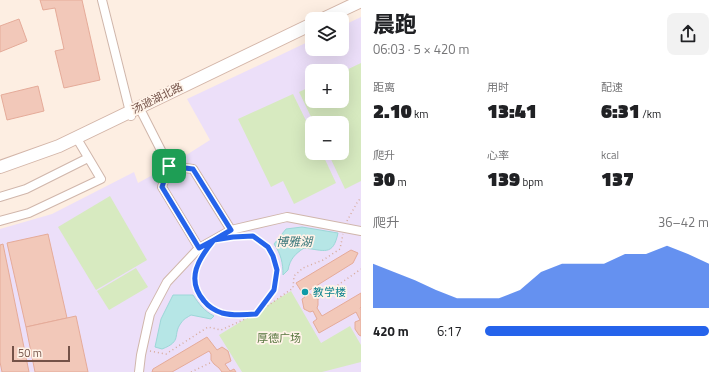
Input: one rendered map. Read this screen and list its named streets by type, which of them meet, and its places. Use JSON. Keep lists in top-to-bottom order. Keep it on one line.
{"streets":{"main road":["汤逊湖北路"]},"water":["博雅湖"],"parks":["厚德广场"],"places":["教学楼"],"scale_bar":"50 m","page":{"heading":["晨跑","06:03 · 5 × 420 m"],"map_buttons":["+","−"],"stats":[["距离","2.10 km"],["用时","13:41"],["配速","6:31 /km"],["爬升","30 m"],["心率","139 bpm"],["kcal","137"]],"chart":["爬升","36–42 m"],"list":[{"name":"420 m","note":"6:17"}],"scale":"50 m"}}
